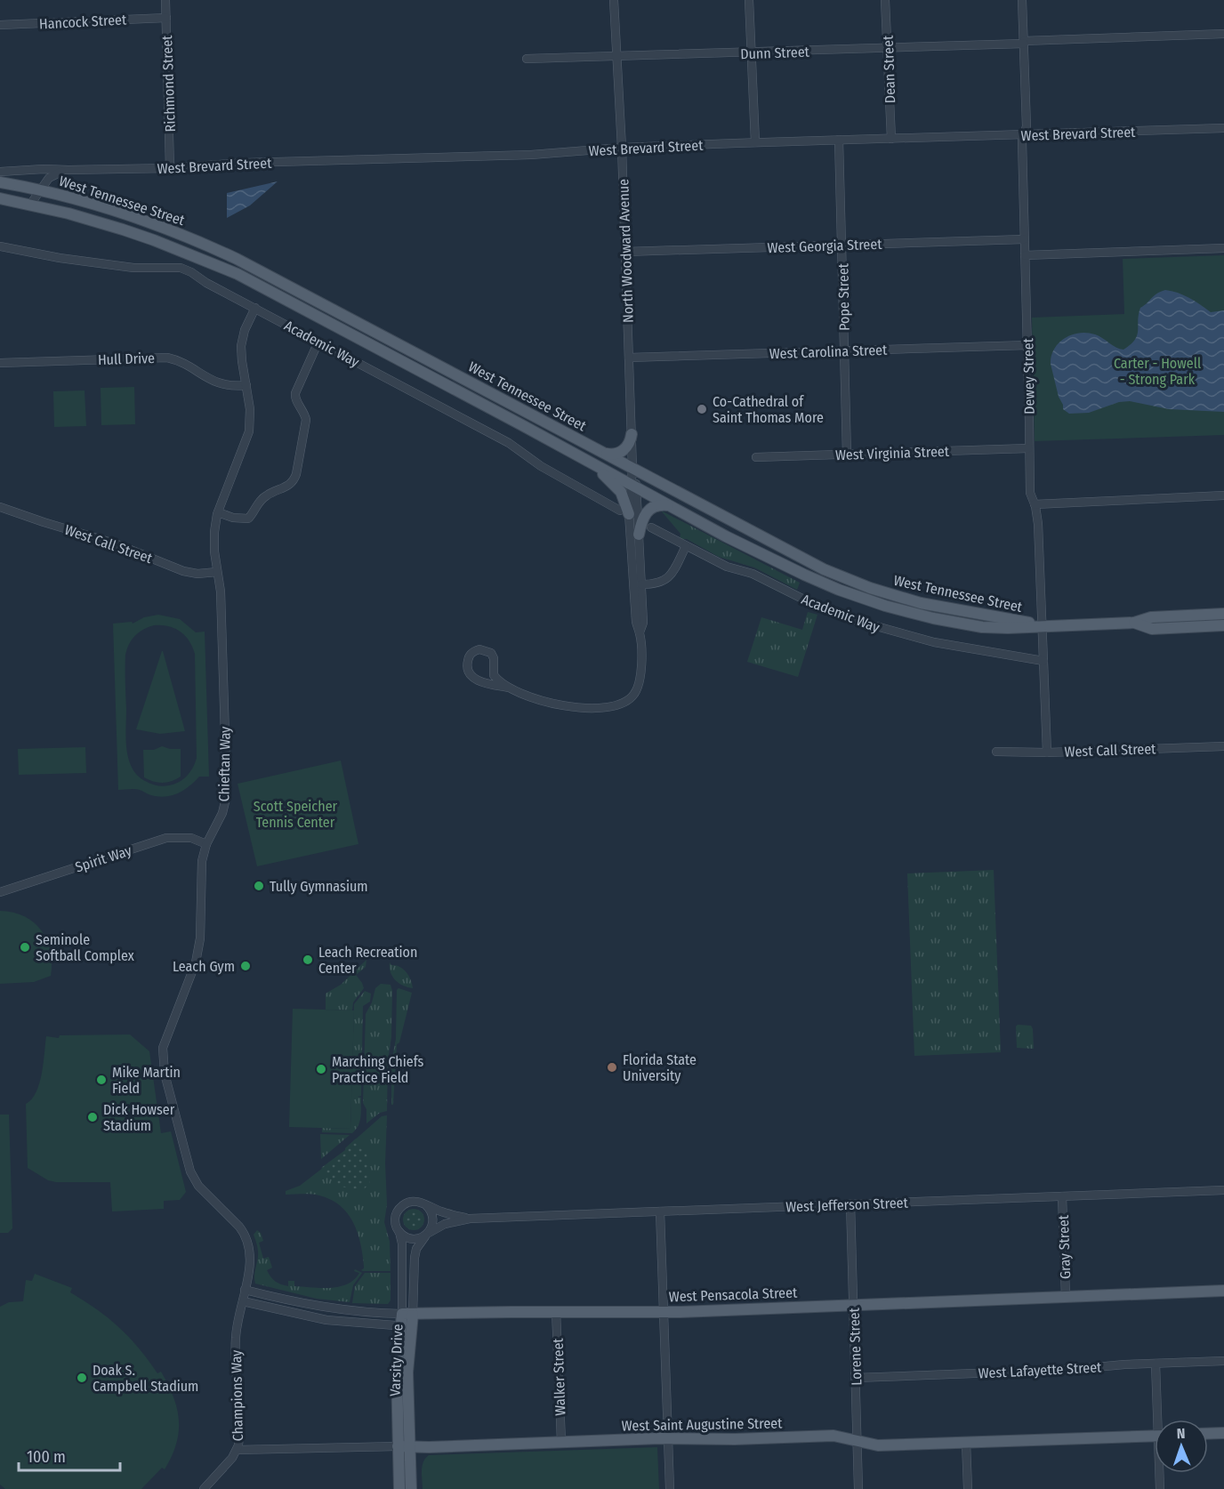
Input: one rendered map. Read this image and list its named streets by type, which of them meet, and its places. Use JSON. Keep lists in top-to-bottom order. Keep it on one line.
{"streets":{"main road":["West Tennessee Street","West Pensacola Street","Varsity Drive","West Saint Augustine Street"],"street":["Hancock Street","Dunn Street","Dean Street","Richmond Street","West Brevard Street","West Georgia Street","North Woodward Avenue","Pope Street","Academic Way","West Carolina Street","Hull Drive","Dewey Street","West Virginia Street","West Call Street","Chieftan Way","Spirit Way","West Jefferson Street","Gray Street","Lorene Street","West Lafayette Street","Walker Street","Champions Way"]},"crossings":[["Hancock Street","Richmond Street"],["Dunn Street","Dean Street"],["Dunn Street","North Woodward Avenue"],["Dunn Street","Dewey Street"],["Dean Street","West Brevard Street"],["Richmond Street","West Brevard Street"],["West Brevard Street","West Tennessee Street"],["West Brevard Street","North Woodward Avenue"],["West Brevard Street","Pope Street"],["West Brevard Street","Dewey Street"],["West Tennessee Street","North Woodward Avenue"],["West Tennessee Street","Dewey Street"],["West Georgia Street","North Woodward Avenue"],["West Georgia Street","Pope Street"],["West Georgia Street","Dewey Street"],["North Woodward Avenue","Academic Way"],["North Woodward Avenue","West Carolina Street"],["Pope Street","West Carolina Street"],["Pope Street","West Virginia Street"],["Academic Way","Dewey Street"],["Academic Way","Chieftan Way"],["West Carolina Street","Dewey Street"],["Hull Drive","Chieftan Way"],["Dewey Street","West Virginia Street"],["Dewey Street","West Call Street"],["West Call Street","Chieftan Way"],["Chieftan Way","Spirit Way"],["Chieftan Way","West Pensacola Street"],["Chieftan Way","Champions Way"],["West Jefferson Street","Gray Street"],["West Jefferson Street","Lorene Street"],["West Jefferson Street","Varsity Drive"],["Gray Street","West Pensacola Street"],["West Pensacola Street","Lorene Street"],["West Pensacola Street","Varsity Drive"],["West Pensacola Street","Walker Street"],["West Pensacola Street","Champions Way"],["Lorene Street","West Lafayette Street"],["Lorene Street","West Saint Augustine Street"],["Varsity Drive","West Saint Augustine Street"],["Walker Street","West Saint Augustine Street"],["Champions Way","West Saint Augustine Street"]],"parks":["Carter - Howell - Strong Park","Scott Speicher Tennis Center"],"places":["Co-Cathedral of Saint Thomas More","Tully Gymnasium","Seminole Softball Complex","Leach Recreation Center","Leach Gym","Florida State University","Marching Chiefs Practice Field","Mike Martin Field","Dick Howser Stadium","Doak S. Campbell Stadium"],"scale_bar":"100 m","north":"top"}
